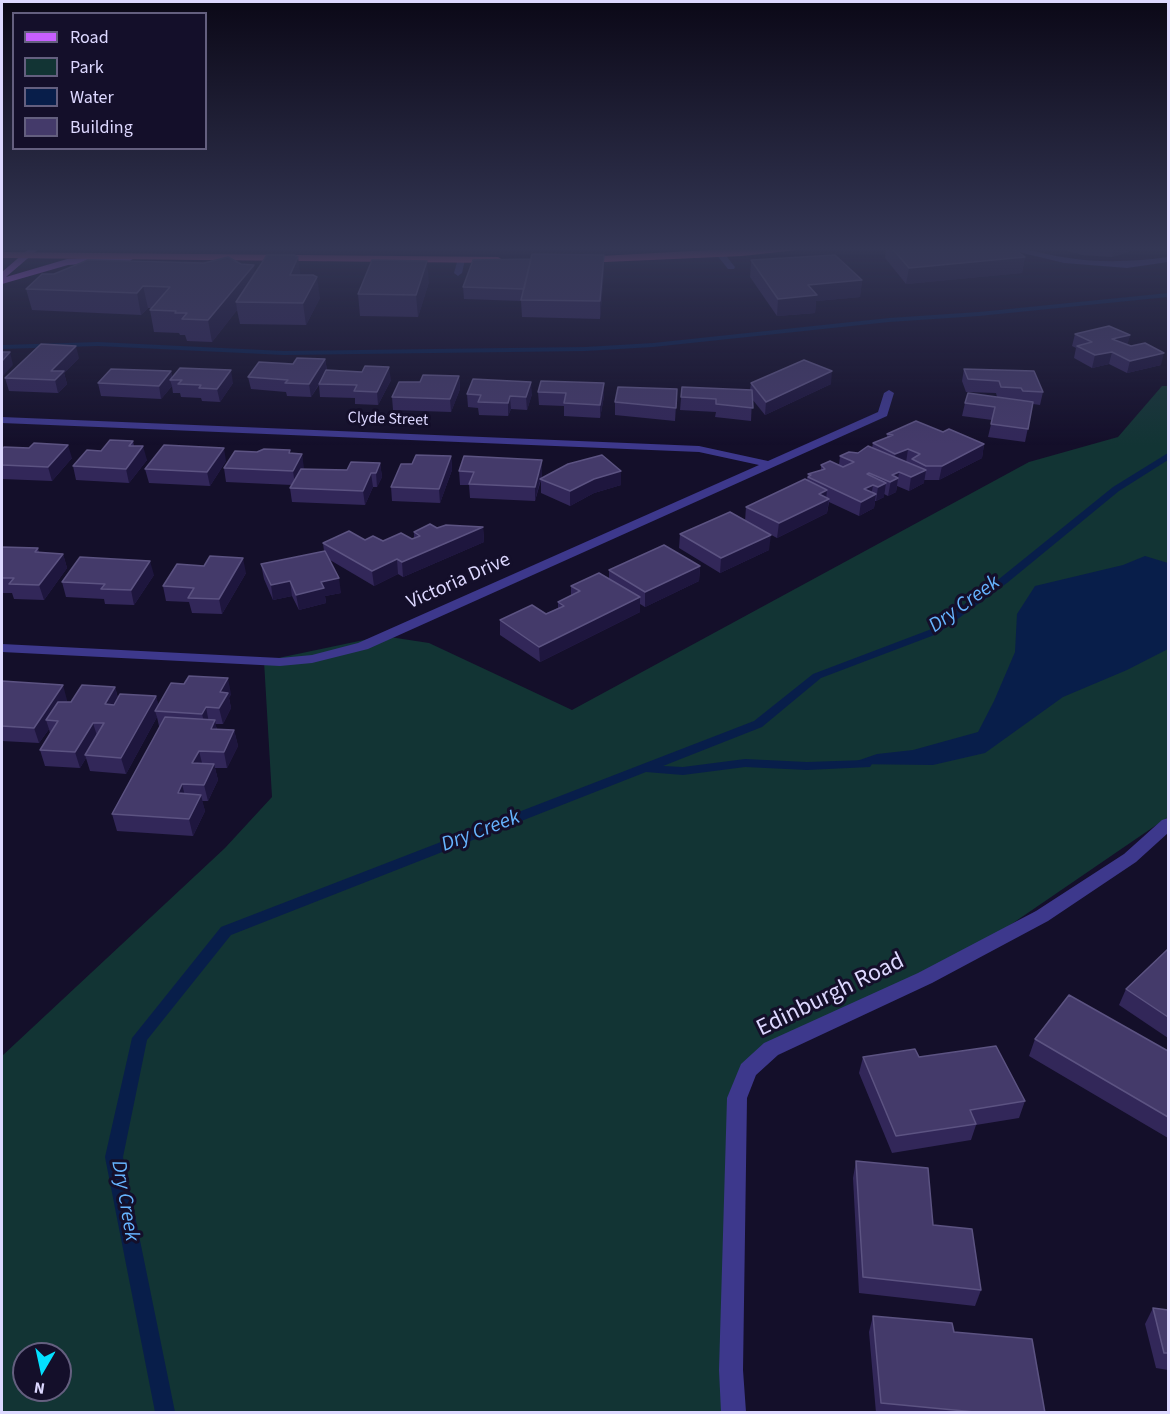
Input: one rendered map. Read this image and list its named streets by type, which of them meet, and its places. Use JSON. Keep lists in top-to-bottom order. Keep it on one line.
{"streets":{"street":["Clyde Street","Victoria Drive","Edinburgh Road"]},"crossings":[["Clyde Street","Victoria Drive"]],"water":["Dry Creek"],"legend":["Road","Park","Water","Building"],"north":"bottom"}
